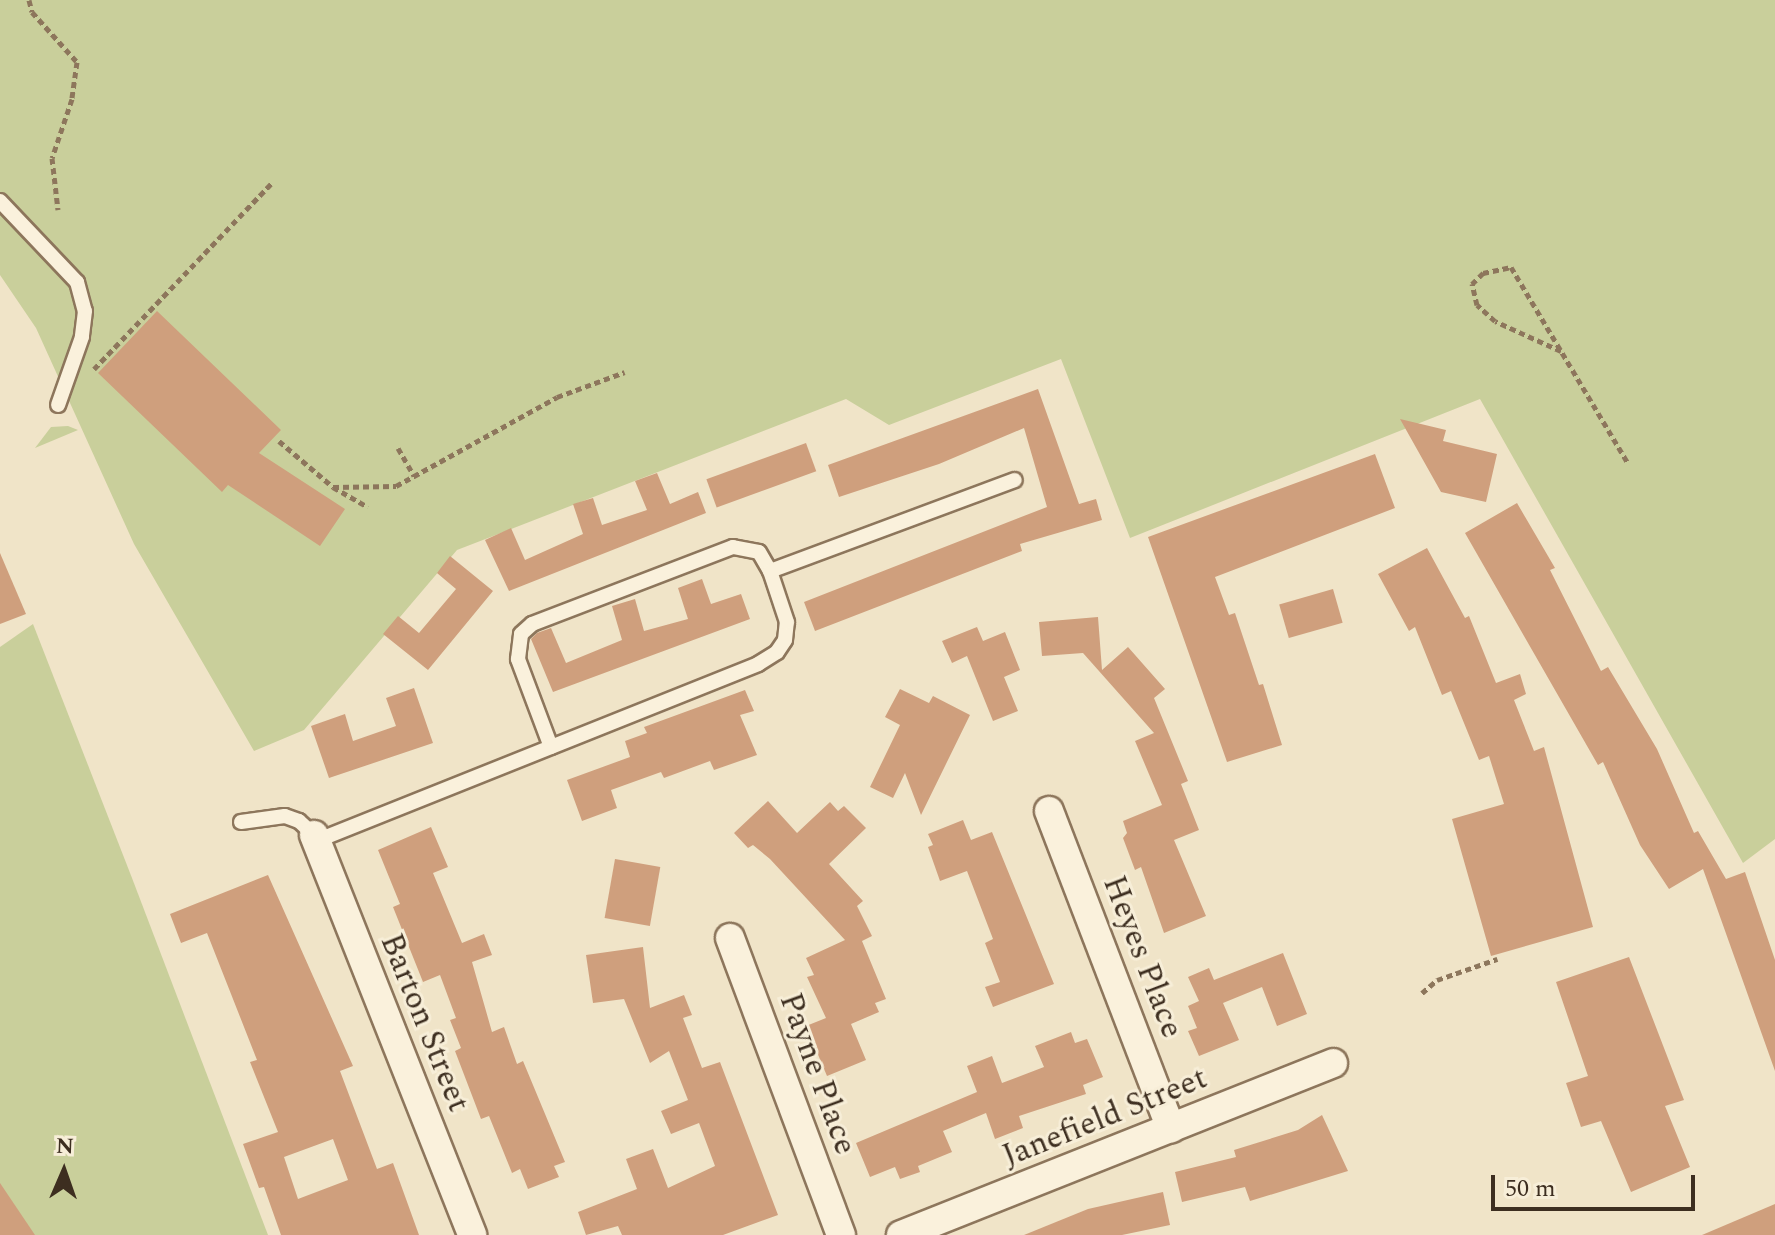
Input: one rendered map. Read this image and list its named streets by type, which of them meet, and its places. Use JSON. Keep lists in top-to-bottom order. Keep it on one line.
{"streets":{"street":["Heyes Place","Barton Street","Payne Place","Janefield Street"]},"crossings":[["Heyes Place","Janefield Street"]],"scale_bar":"50 m","north":"top"}
